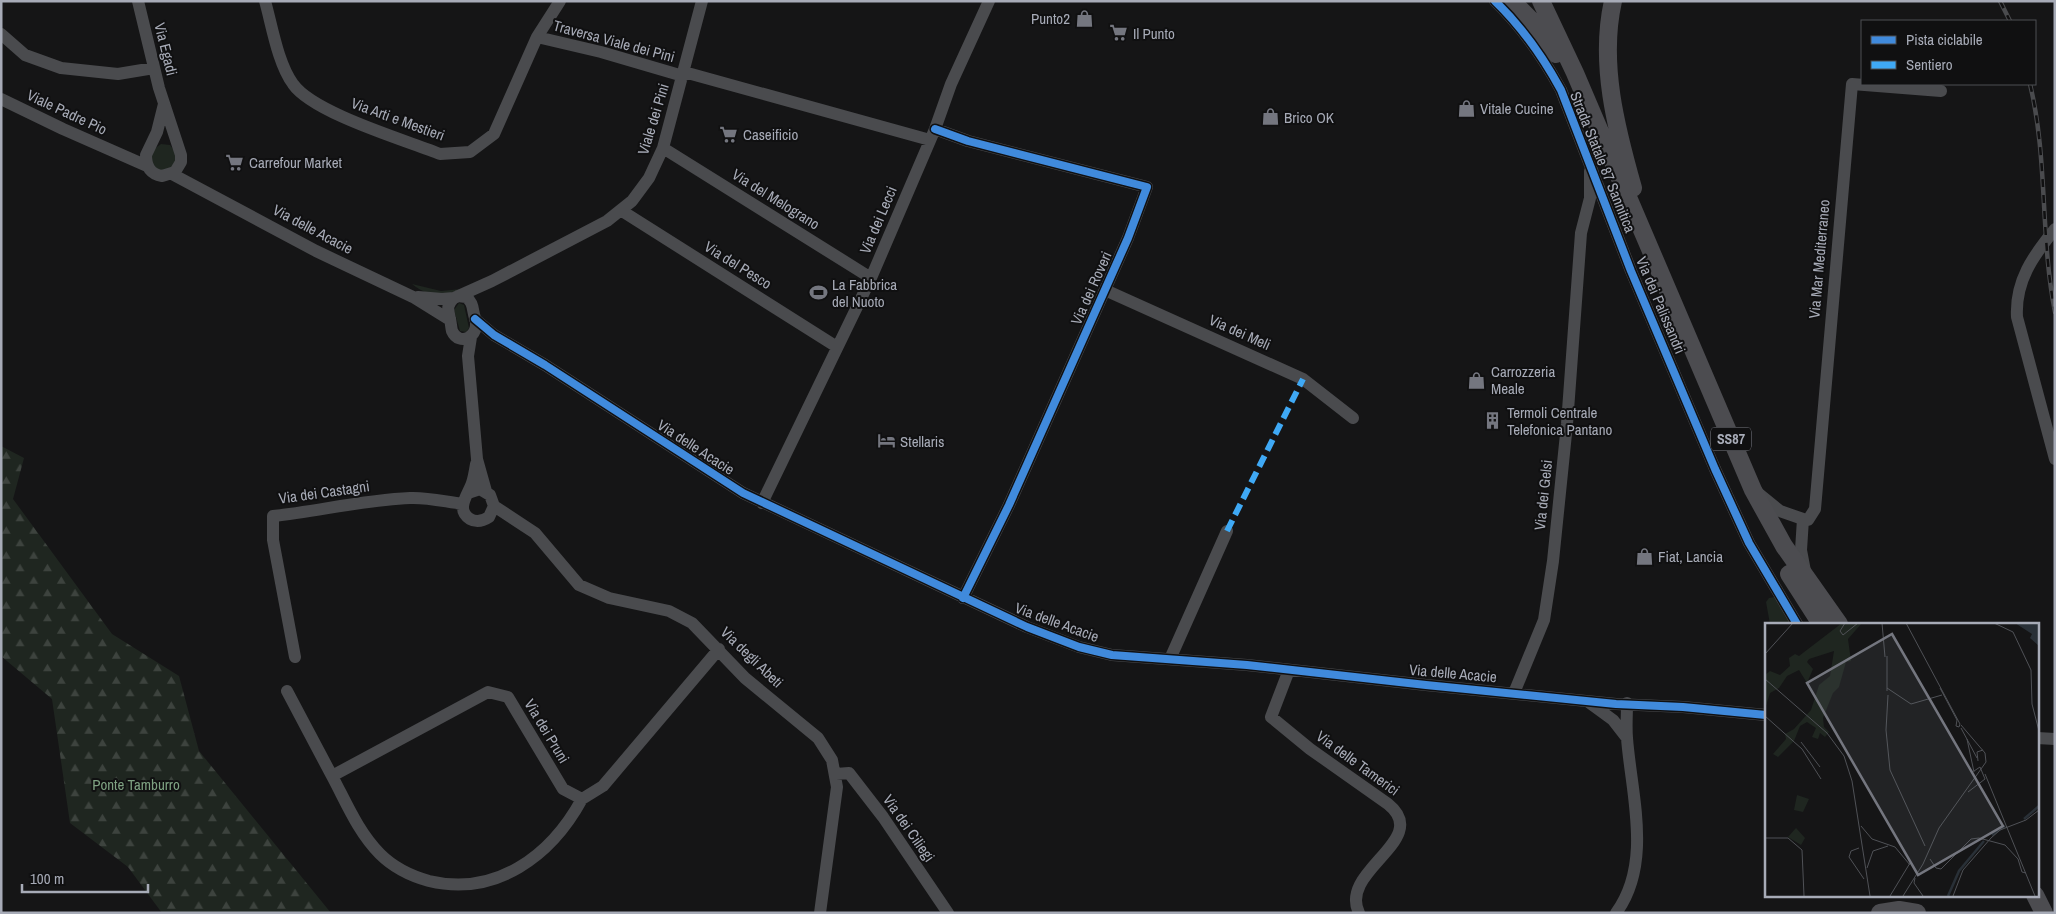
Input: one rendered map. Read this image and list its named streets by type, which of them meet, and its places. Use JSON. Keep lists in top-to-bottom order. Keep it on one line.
{"streets":{"highway":["Strada Statale 87 Sannitica","SS87"],"street":["Traversa Viale dei Pini","Via Egadi","Viale Padre Pio","Via Arti e Mestieri","Viale dei Pini","Via del Melograno","Via dei Lecci","Via delle Acacie","Via Mar Mediterraneo","Via del Pesco","Via dei Roveri","Via dei Palissandri","Via dei Meli","Via dei Castagni","Via dei Gelsi","Via degli Abeti","Via dei Pruni","Via delle Tamerici","Via dei Ciliegi"]},"crossings":[["Traversa Viale dei Pini","Via Arti e Mestieri"],["Traversa Viale dei Pini","Viale dei Pini"],["Traversa Viale dei Pini","Via dei Lecci"],["Traversa Viale dei Pini","Via dei Roveri"],["Via Egadi","Viale Padre Pio"],["Via Egadi","Via delle Acacie"],["Viale Padre Pio","Via delle Acacie"],["Viale dei Pini","Via del Melograno"],["Viale dei Pini","Via delle Acacie"],["Viale dei Pini","Via del Pesco"],["Viale dei Pini","Via degli Abeti"],["Strada Statale 87 Sannitica","SS87"],["Via del Melograno","Via dei Lecci"],["Via dei Lecci","Via delle Acacie"],["Via dei Lecci","Via del Pesco"],["Via dei Lecci","Via dei Roveri"],["Via delle Acacie","Via dei Roveri"],["Via delle Acacie","Via dei Gelsi"],["Via delle Acacie","Via degli Abeti"],["Via delle Acacie","Via delle Tamerici"],["Via dei Roveri","Via dei Meli"],["Via dei Palissandri","Via dei Gelsi"],["Via dei Castagni","Via degli Abeti"],["Via degli Abeti","Via dei Ciliegi"]],"parks":["Ponte Tamburro"],"places":{"shop":["Punto2","Vitale Cucine","Brico OK","Carrozzeria Meale","Fiat, Lancia"],"supermarket":["Il Punto","Caseificio","Carrefour Market"],"sports":["La Fabbrica del Nuoto"],"building":["Termoli Centrale Telefonica Pantano"],"hotel":["Stellaris"]},"legend":["Pista ciclabile","Sentiero"],"scale_bar":"100 m"}
